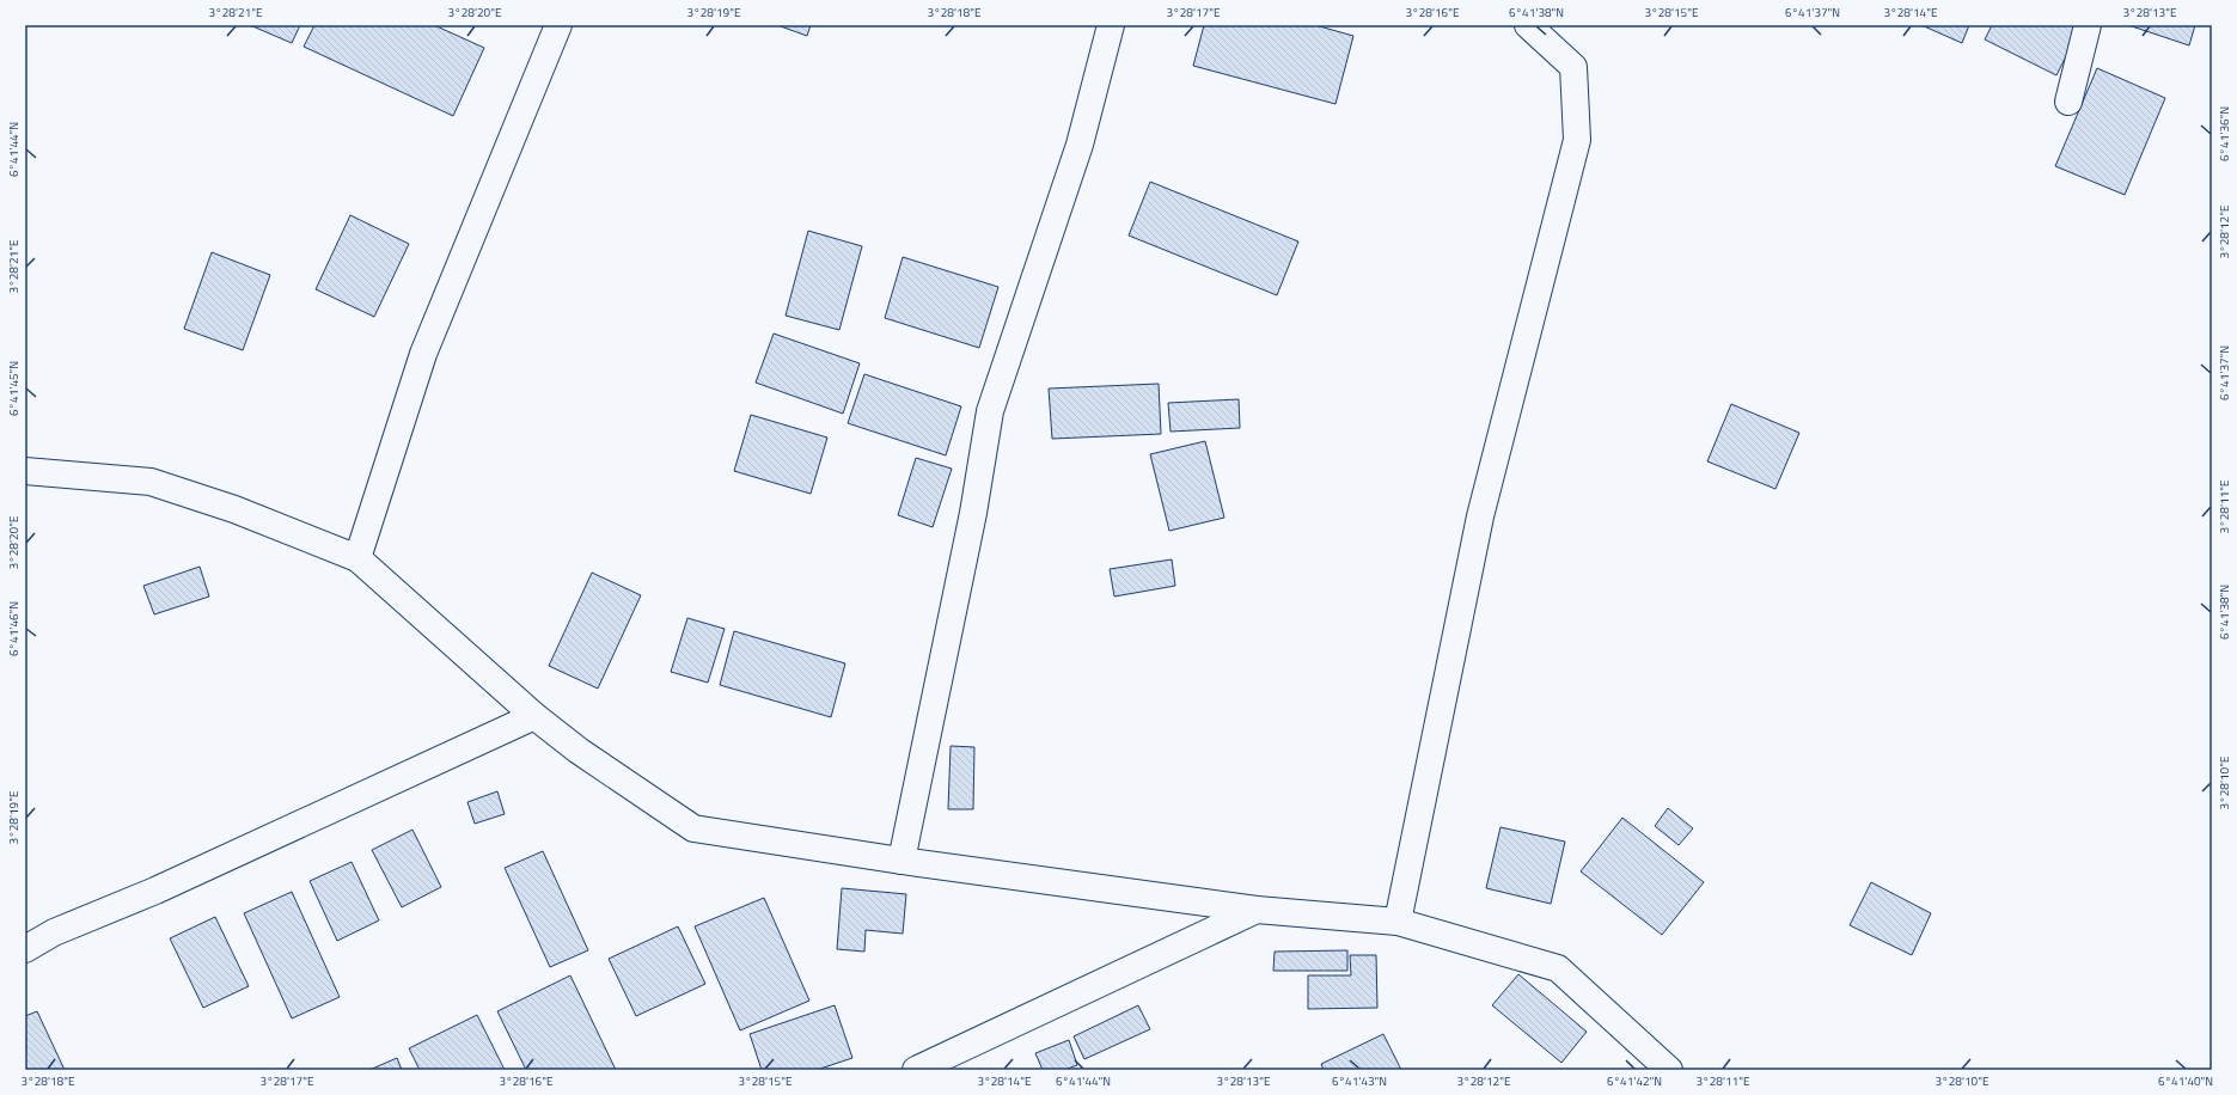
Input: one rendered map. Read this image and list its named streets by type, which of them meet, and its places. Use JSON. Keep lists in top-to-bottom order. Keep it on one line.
{"coordinates":["3°28'21\"E","3°28'20\"E","3°28'19\"E","3°28'18\"E","3°28'17\"E","3°28'16\"E","6°41'38\"N","3°28'15\"E","6°41'37\"N","3°28'14\"E","3°28'13\"E","6°41'36\"N","6°41'44\"N","3°28'12\"E","6°41'45\"N","3°28'11\"E","6°41'46\"N","3°28'10\"E","6°41'43\"N","6°41'42\"N","6°41'40\"N"]}
